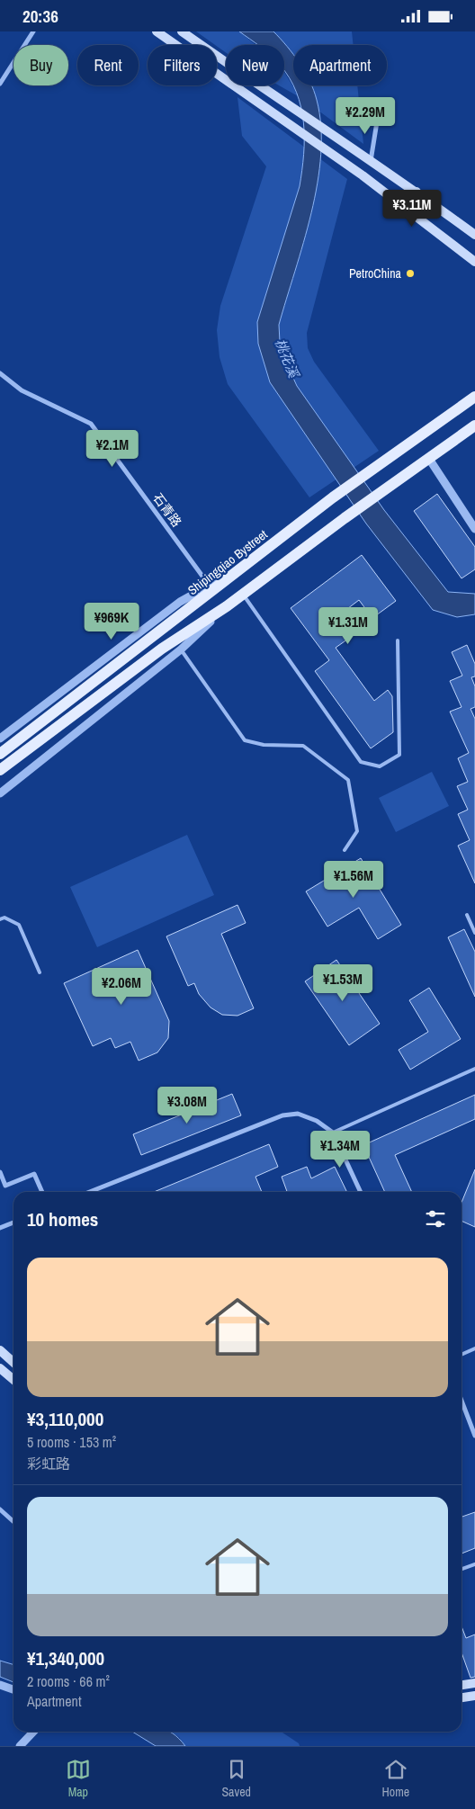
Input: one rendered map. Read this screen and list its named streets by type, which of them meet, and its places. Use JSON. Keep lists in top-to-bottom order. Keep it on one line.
{"streets":{"main road":["Shipingqiao Bystreet"],"street":["石青路"]},"water":["桃花溪"],"places":["PetroChina"],"page":{"status":"20:36","chip":["Buy","Rent","Filters","New","Apartment"],"price":["¥2.29M","¥3.11M","¥2.1M","¥969K","¥1.31M","¥1.56M","¥1.53M","¥2.06M","¥3.08M","¥1.34M"],"heading":"10 homes","list":[{"name":"¥3,110,000","note":"5 rooms · 153 m² · 彩虹路"},{"name":"¥1,340,000","note":"2 rooms · 66 m² · Apartment"}],"tabs":["Map","Saved","Home"]}}
